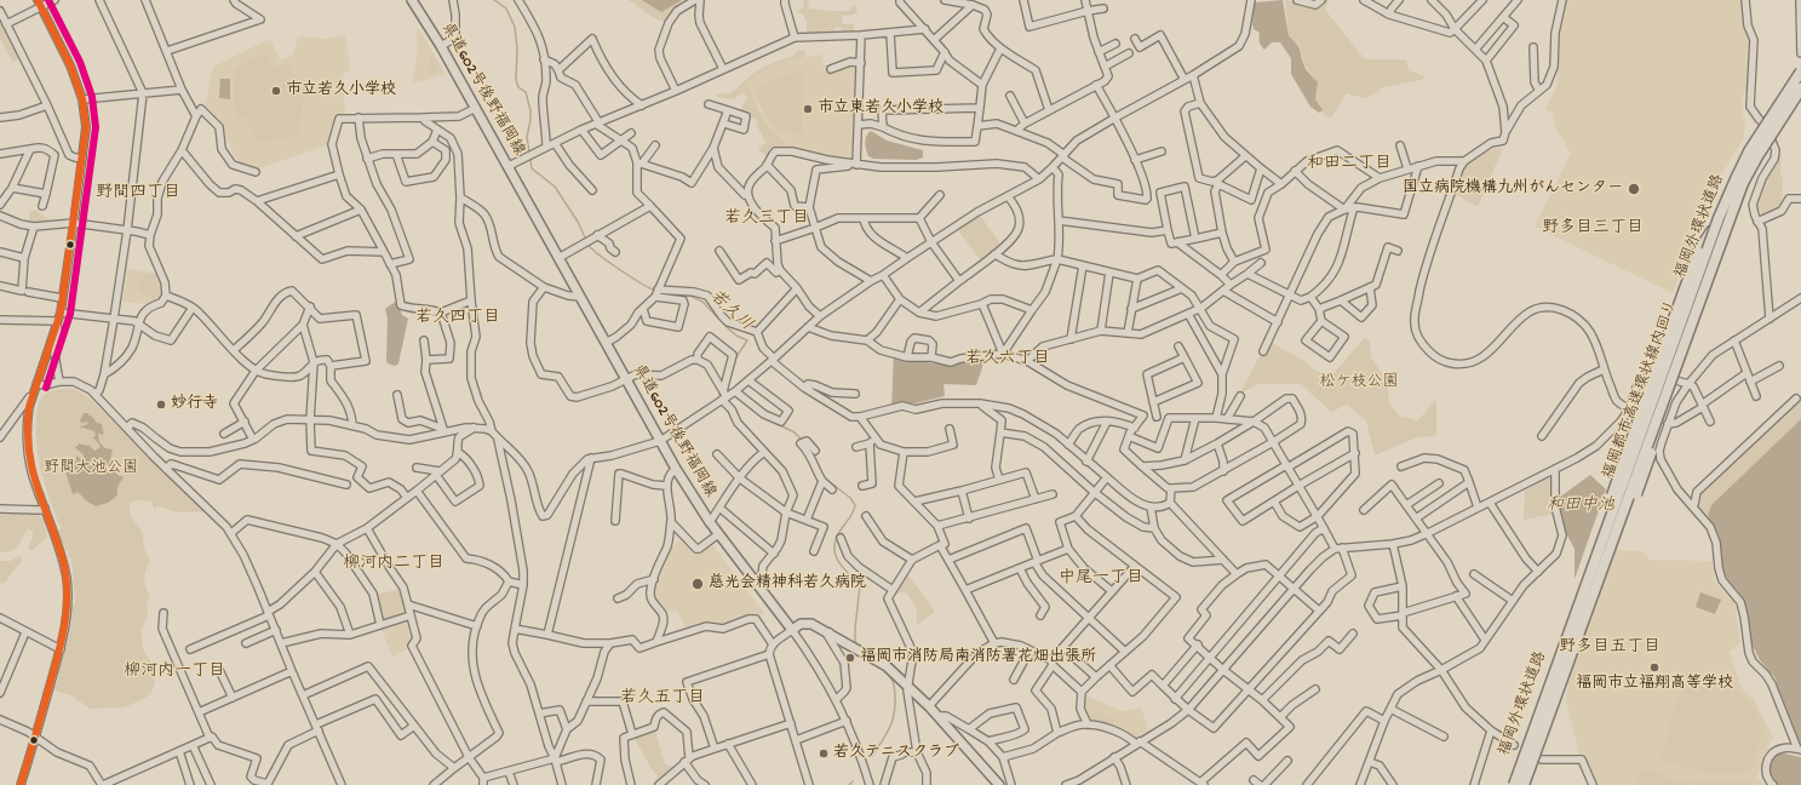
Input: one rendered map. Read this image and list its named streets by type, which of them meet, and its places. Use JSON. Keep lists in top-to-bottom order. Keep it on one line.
{"streets":{"highway":["福岡外環状道路","福岡都市高速環状線内回り"],"main road":["県道602号後野福岡線"]},"crossings":[["福岡外環状道路","福岡都市高速環状線内回り"]],"districts":["和田二丁目","野間四丁目","若久三丁目","野多目三丁目","若久四丁目","若久六丁目","柳河内二丁目","中尾一丁目","野多目五丁目","柳河内一丁目","若久五丁目"],"water":["若久川","和田中池"],"parks":["松ケ枝公園","野間大池公園"],"places":["市立若久小学校","市立東若久小学校","国立病院機構九州がんセンター","妙行寺","慈光会精神科若久病院","福岡市消防局南消防署花畑出張所","福岡市立福翔高等学校","若久テニスクラブ"]}
